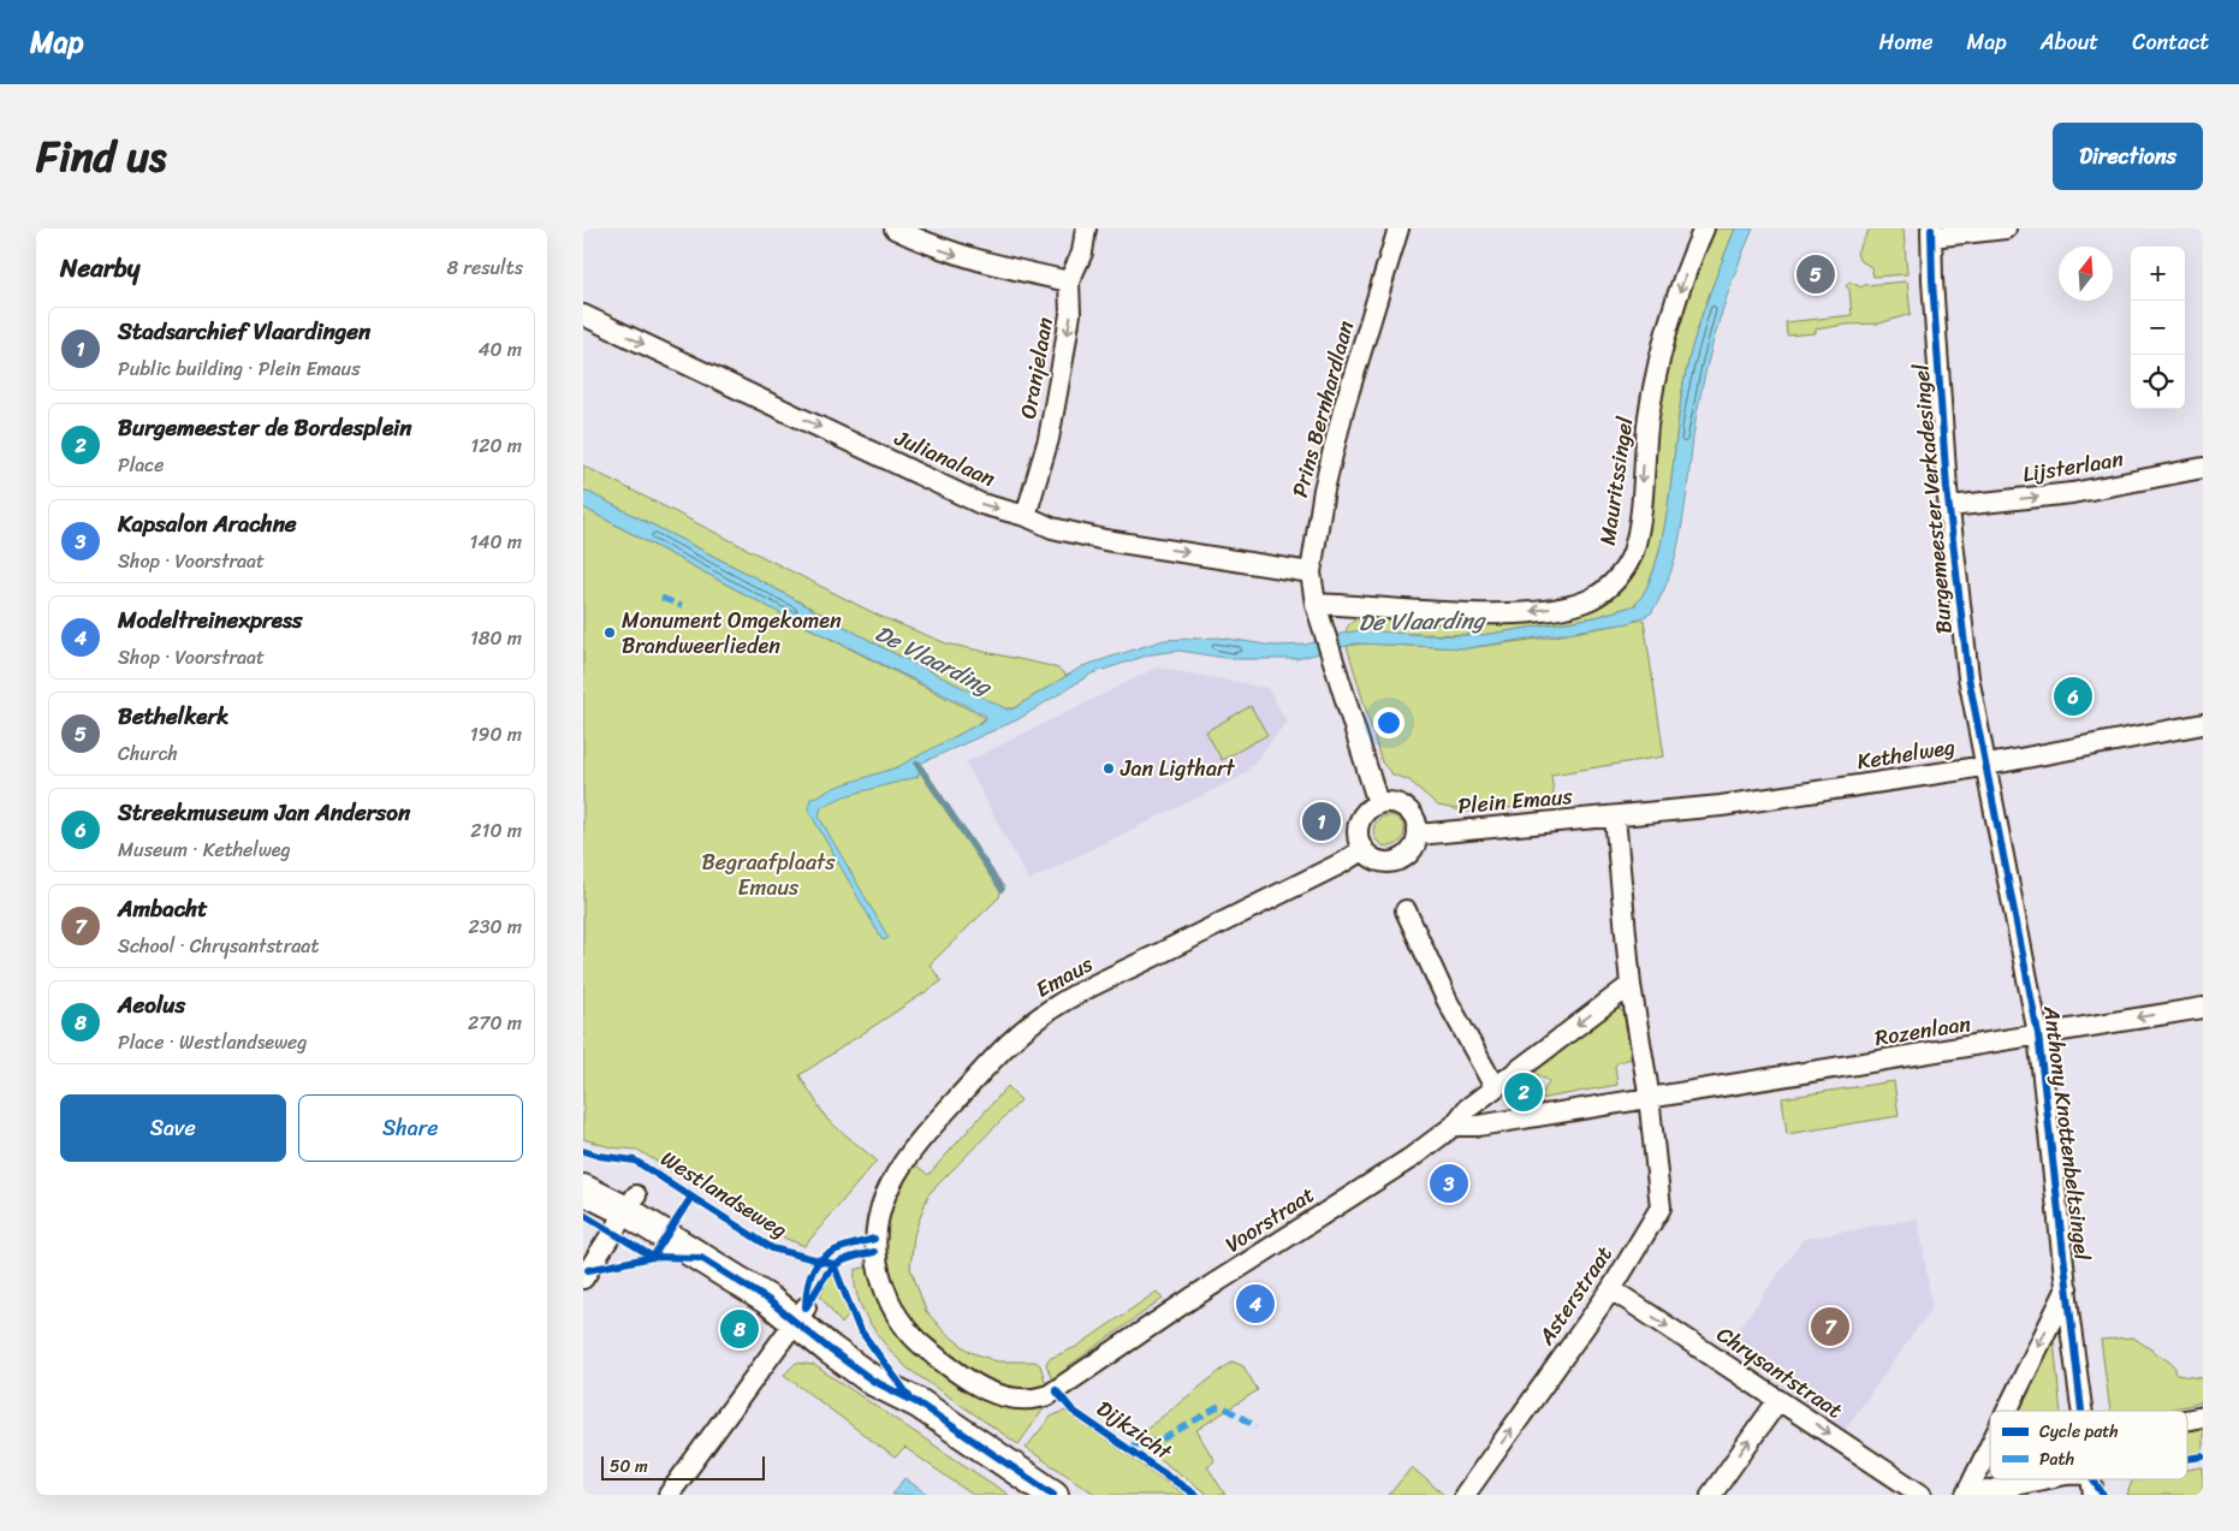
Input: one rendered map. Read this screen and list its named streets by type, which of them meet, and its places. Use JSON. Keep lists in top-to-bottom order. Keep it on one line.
{"streets":{"street":["Oranjelaan","Prins Bernhardlaan","Julianalaan","Lijsterlaan","Mauritssingel","Burgemeester Verkadesingel","Kethelweg","Plein Emaus","Emaus","Rozenlaan","Anthony Knottenbeltsingel","Voorstraat","Asterstraat","Chrysantstraat"],"cycle path":["Westlandseweg","Dijkzicht"]},"crossings":[["Oranjelaan","Julianalaan"],["Prins Bernhardlaan","Julianalaan"],["Prins Bernhardlaan","Mauritssingel"],["Lijsterlaan","Burgemeester Verkadesingel"],["Burgemeester Verkadesingel","Kethelweg"],["Burgemeester Verkadesingel","Anthony Knottenbeltsingel"],["Kethelweg","Plein Emaus"],["Kethelweg","Anthony Knottenbeltsingel"],["Kethelweg","Asterstraat"],["Plein Emaus","Emaus"],["Plein Emaus","Asterstraat"],["Emaus","Voorstraat"],["Rozenlaan","Anthony Knottenbeltsingel"],["Rozenlaan","Voorstraat"],["Rozenlaan","Asterstraat"],["Voorstraat","Asterstraat"],["Asterstraat","Chrysantstraat"]],"one_way":["Oranjelaan","Julianalaan","Lijsterlaan","Mauritssingel","Chrysantstraat"],"water":["De Vlaarding"],"parks":["Begraafplaats Emaus"],"places":["Monument Omgekomen Brandweerlieden","Jan Ligthart"],"legend":["Cycle path","Path"],"scale_bar":"50 m","north":"top","page":{"header":"Map","nav":["Home","Map","About","Contact"],"title":"Find us","buttons":["Directions",["Save","Share"]],"heading":["Nearby","8 results"],"map_buttons":["+","−"],"pins":["5","6","1","2","3","4","7","8"],"list":[{"mark":"1","name":"Stadsarchief Vlaardingen","note":"Public building · Plein Emaus","value":"40 m"},{"mark":"2","name":"Burgemeester de Bordesplein","note":"Place","value":"120 m"},{"mark":"3","name":"Kapsalon Arachne","note":"Shop · Voorstraat","value":"140 m"},{"mark":"4","name":"Modeltreinexpress","note":"Shop · Voorstraat","value":"180 m"},{"mark":"5","name":"Bethelkerk","note":"Church","value":"190 m"},{"mark":"6","name":"Streekmuseum Jan Anderson","note":"Museum · Kethelweg","value":"210 m"},{"mark":"7","name":"Ambacht","note":"School · Chrysantstraat","value":"230 m"},{"mark":"8","name":"Aeolus","note":"Place · Westlandseweg","value":"270 m"}],"scale":"50 m"}}
